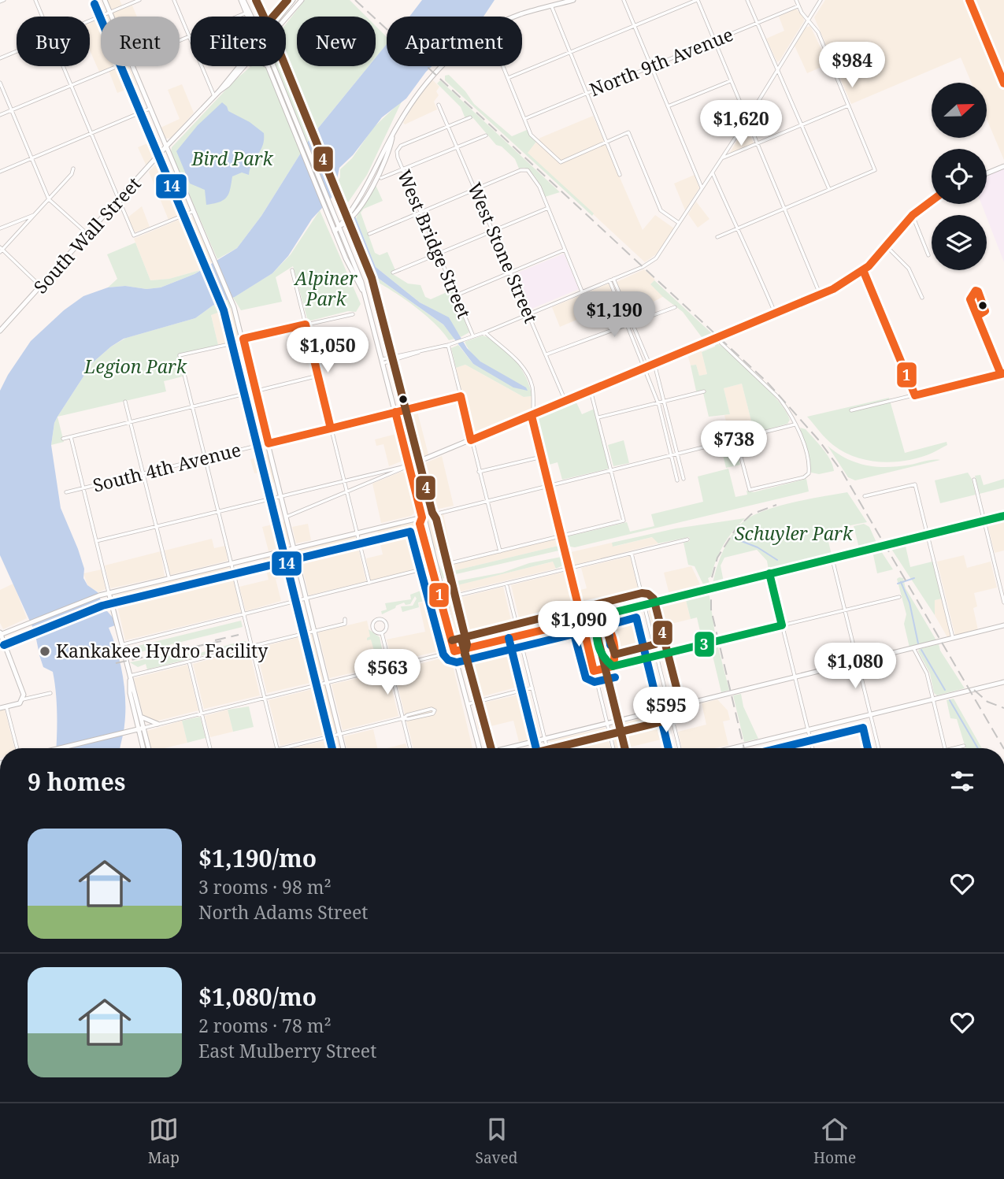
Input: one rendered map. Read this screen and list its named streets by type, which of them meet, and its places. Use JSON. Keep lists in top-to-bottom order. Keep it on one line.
{"streets":{"main road":["South Wall Street"],"street":["North 9th Avenue","West Bridge Street","West Stone Street","South 4th Avenue"]},"crossings":[["West Bridge Street","West Stone Street"]],"parks":["Bird Park","Alpiner Park","Legion Park","Schuyler Park"],"places":["Kankakee Hydro Facility"],"lines":["transit line 1","transit line 4","transit line 14","transit line 3"],"north":"right","page":{"chip":["Buy","Rent","Filters","New","Apartment"],"price":["$984","$1,620","$1,190","$1,050","$738","$1,090","$1,080","$563","$595"],"heading":"9 homes","list":[{"name":"$1,190/mo","note":"3 rooms · 98 m² · North Adams Street"},{"name":"$1,080/mo","note":"2 rooms · 78 m² · East Mulberry Street"}],"tabs":["Map","Saved","Home"]}}
